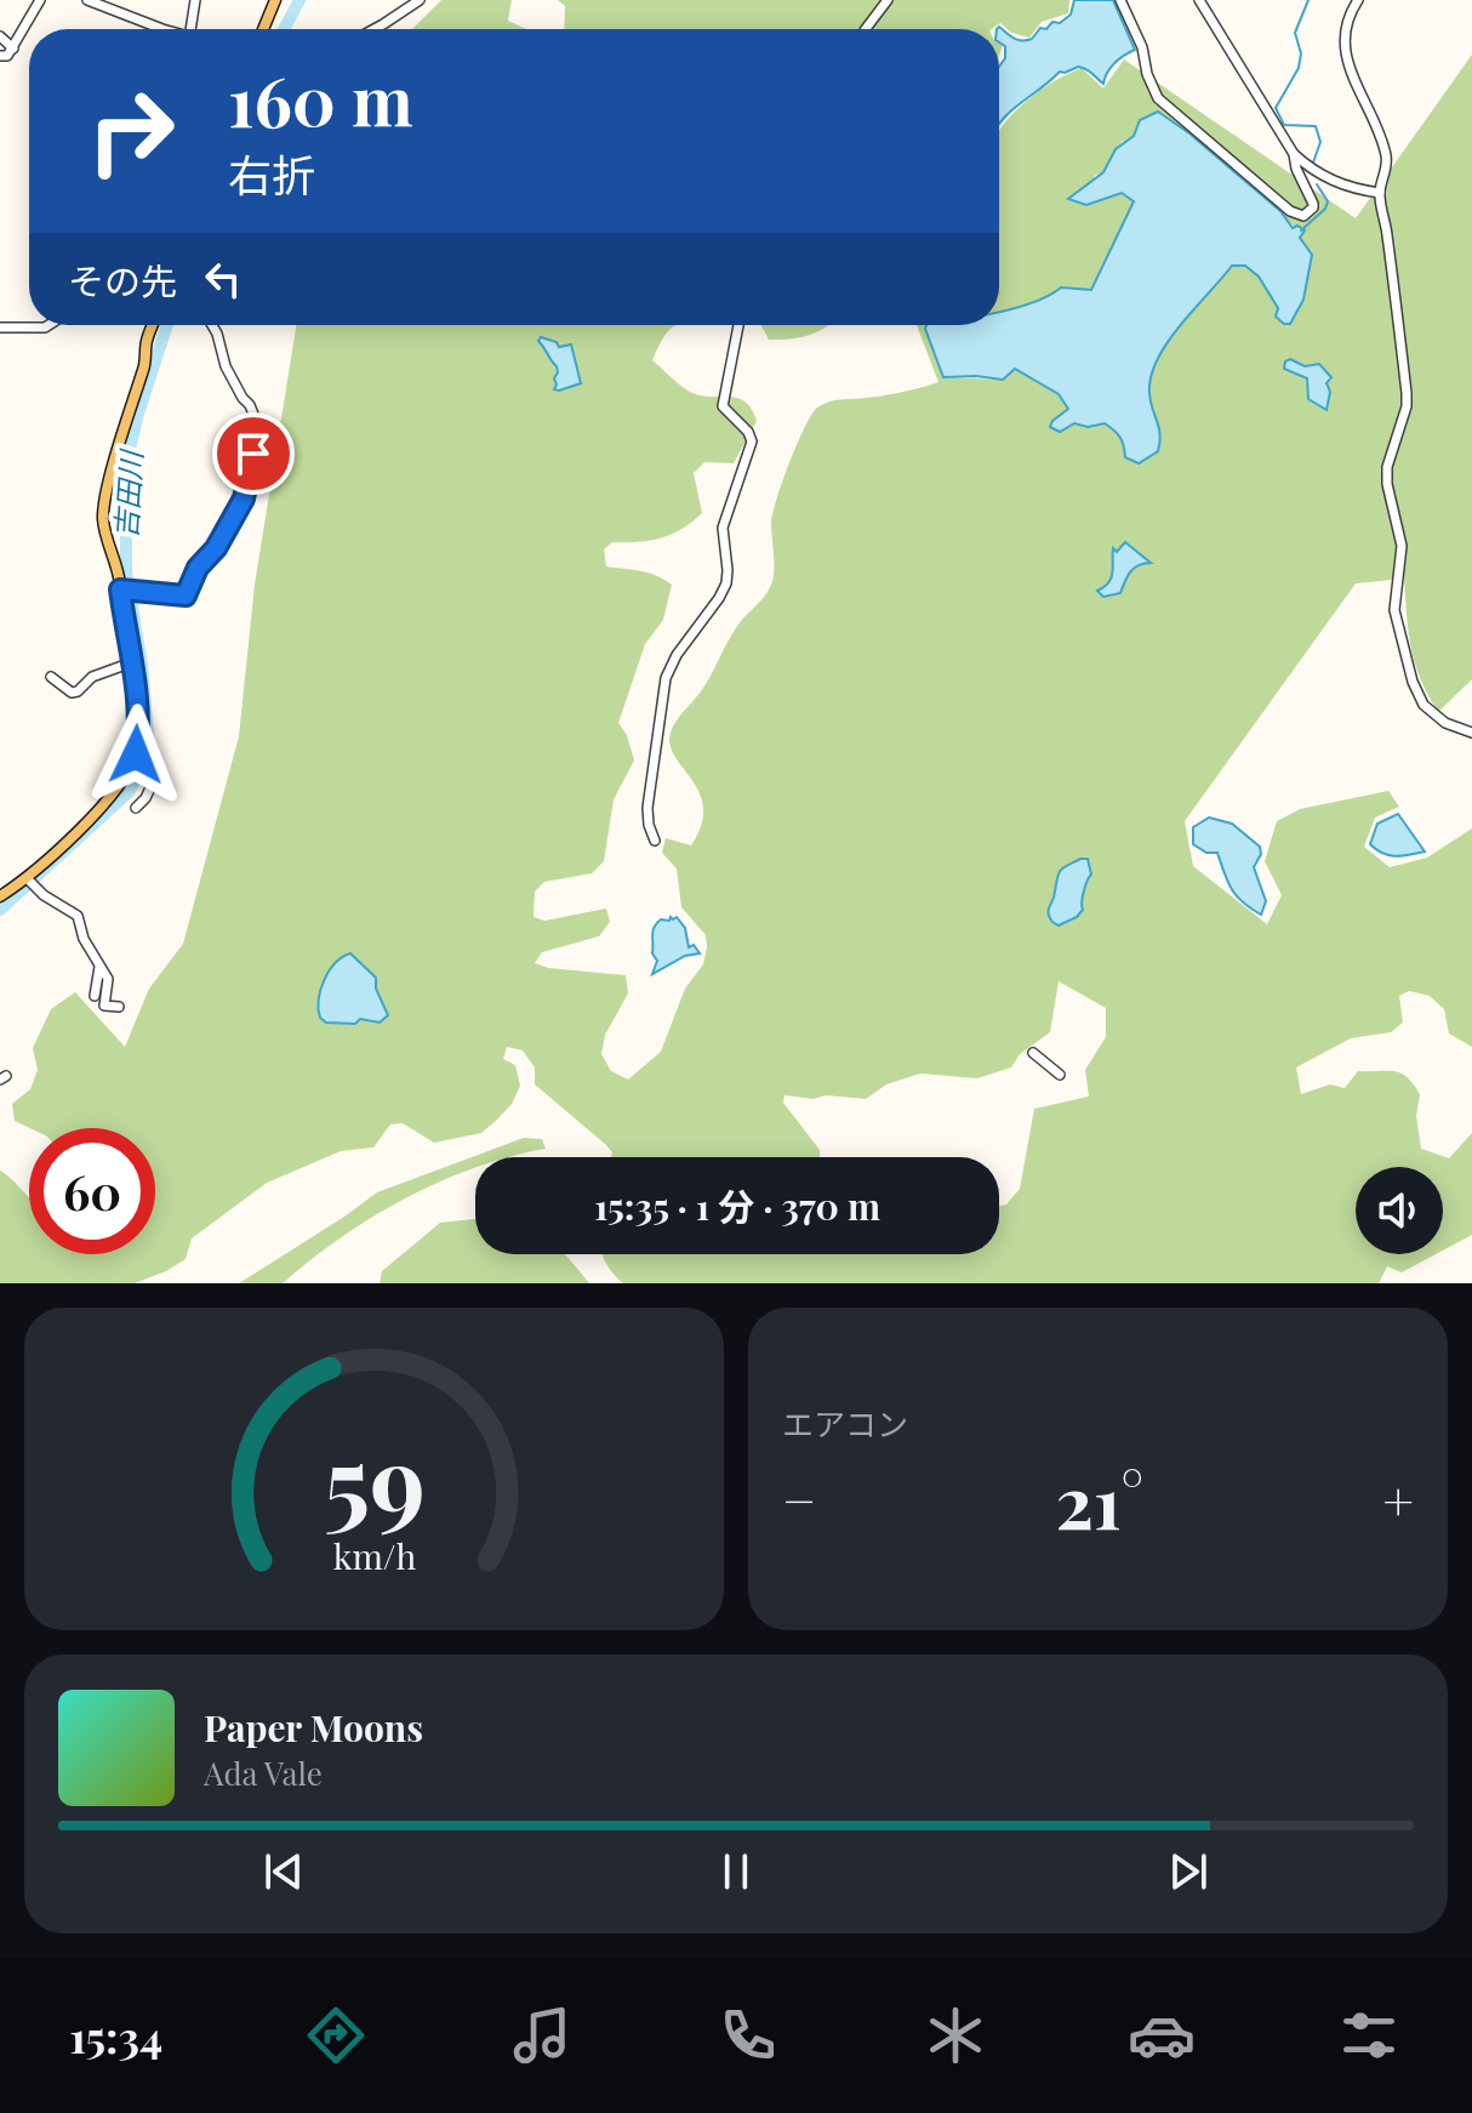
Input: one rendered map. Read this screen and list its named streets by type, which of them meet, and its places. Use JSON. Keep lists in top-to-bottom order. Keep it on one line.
{"water":["吉田川"],"page":{"turn":["160 m","右折"],"then":"その先","limit":"60","trip":"15:35 · 1 分 · 370 m","tile":"エアコン","heat":["−","21°","+"],"song":["Paper Moons","Ada Vale"],"tabs":"15:34","gauge":["59","km/h"]}}
